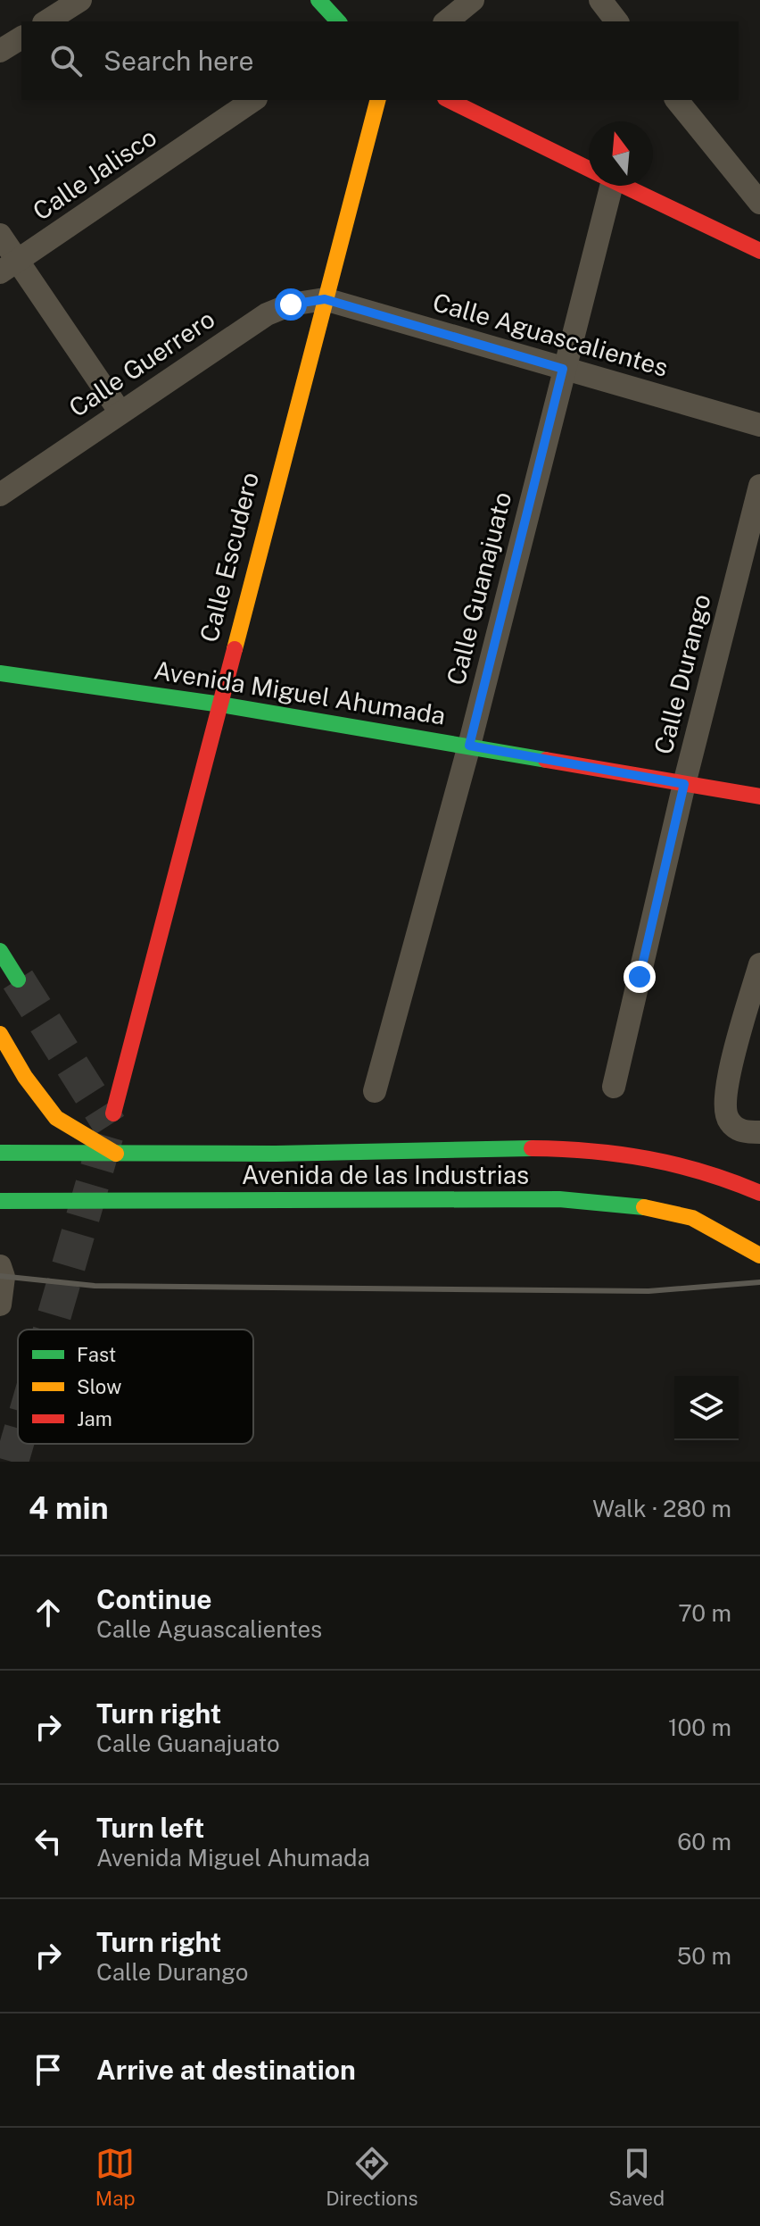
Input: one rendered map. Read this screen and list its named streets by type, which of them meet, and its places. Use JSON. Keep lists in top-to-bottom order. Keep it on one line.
{"streets":{"street":["Calle Jalisco","Calle Aguascalientes","Calle Guerrero","Calle Escudero","Calle Guanajuato","Calle Durango","Avenida Miguel Ahumada","Avenida de las Industrias"]},"crossings":[["Calle Aguascalientes","Calle Guerrero"],["Calle Aguascalientes","Calle Escudero"],["Calle Aguascalientes","Calle Guanajuato"],["Calle Guerrero","Calle Escudero"],["Calle Escudero","Avenida Miguel Ahumada"],["Calle Guanajuato","Avenida Miguel Ahumada"],["Calle Durango","Avenida Miguel Ahumada"]],"legend":["Fast","Slow","Jam"],"north":"top","page":{"search":"Search here","heading":["4 min","Walk · 280 m"],"list":[["Continue","Calle Aguascalientes","70 m"],["Turn right","Calle Guanajuato","100 m"],["Turn left","Avenida Miguel Ahumada","60 m"],["Turn right","Calle Durango","50 m"],"Arrive at destination"],"nav":["Map","Directions","Saved"]}}
